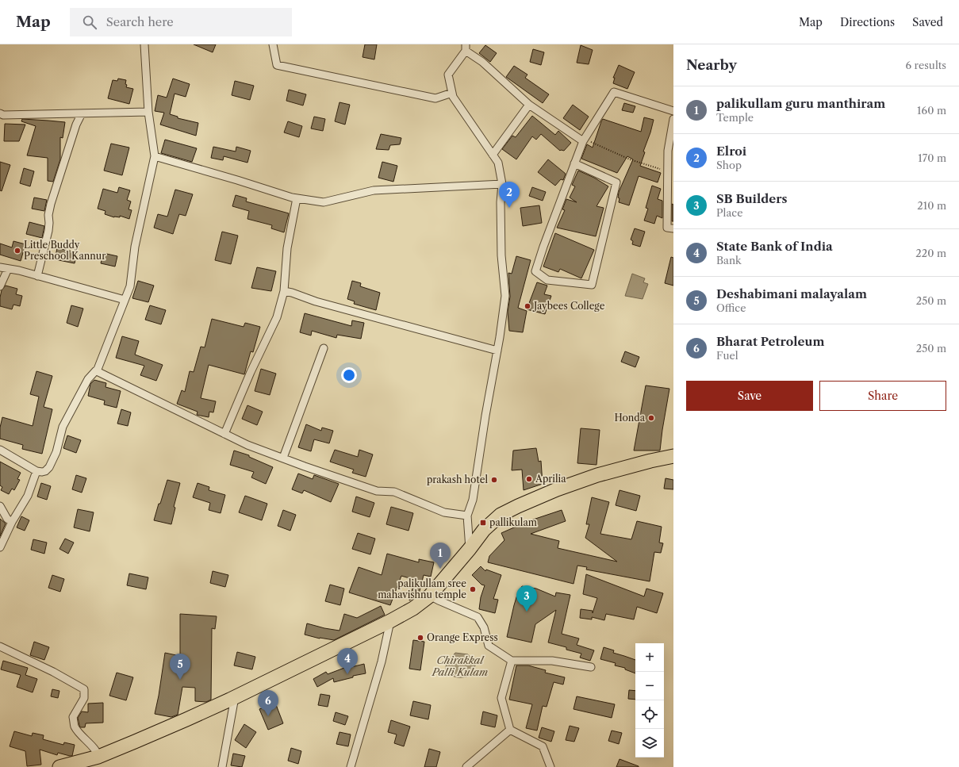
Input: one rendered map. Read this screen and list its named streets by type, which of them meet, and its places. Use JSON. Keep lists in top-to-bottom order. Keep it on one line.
{"water":["Chirakkal Palli Kulam"],"places":{"other":["Little Buddy Preschool Kannur","Jaybees College","Honda","Aprilia","prakash hotel","palikullam sree mahavishnu temple","Orange Express"],"transit":["pallikulam"]},"page":{"header":"Map","search":"Search here","nav":["Map","Directions","Saved"],"heading":["Nearby","6 results"],"list":[{"mark":"1","name":"palikullam guru manthiram","note":"Temple","value":"160 m"},{"mark":"2","name":"Elroi","note":"Shop","value":"170 m"},{"mark":"3","name":"SB Builders","note":"Place","value":"210 m"},{"mark":"4","name":"State Bank of India","note":"Bank","value":"220 m"},{"mark":"5","name":"Deshabimani malayalam","note":"Office","value":"250 m"},{"mark":"6","name":"Bharat Petroleum","note":"Fuel","value":"250 m"}],"pins":["2","1","3","4","5","6"],"buttons":["Save","Share"],"map_buttons":["+","−"]}}
